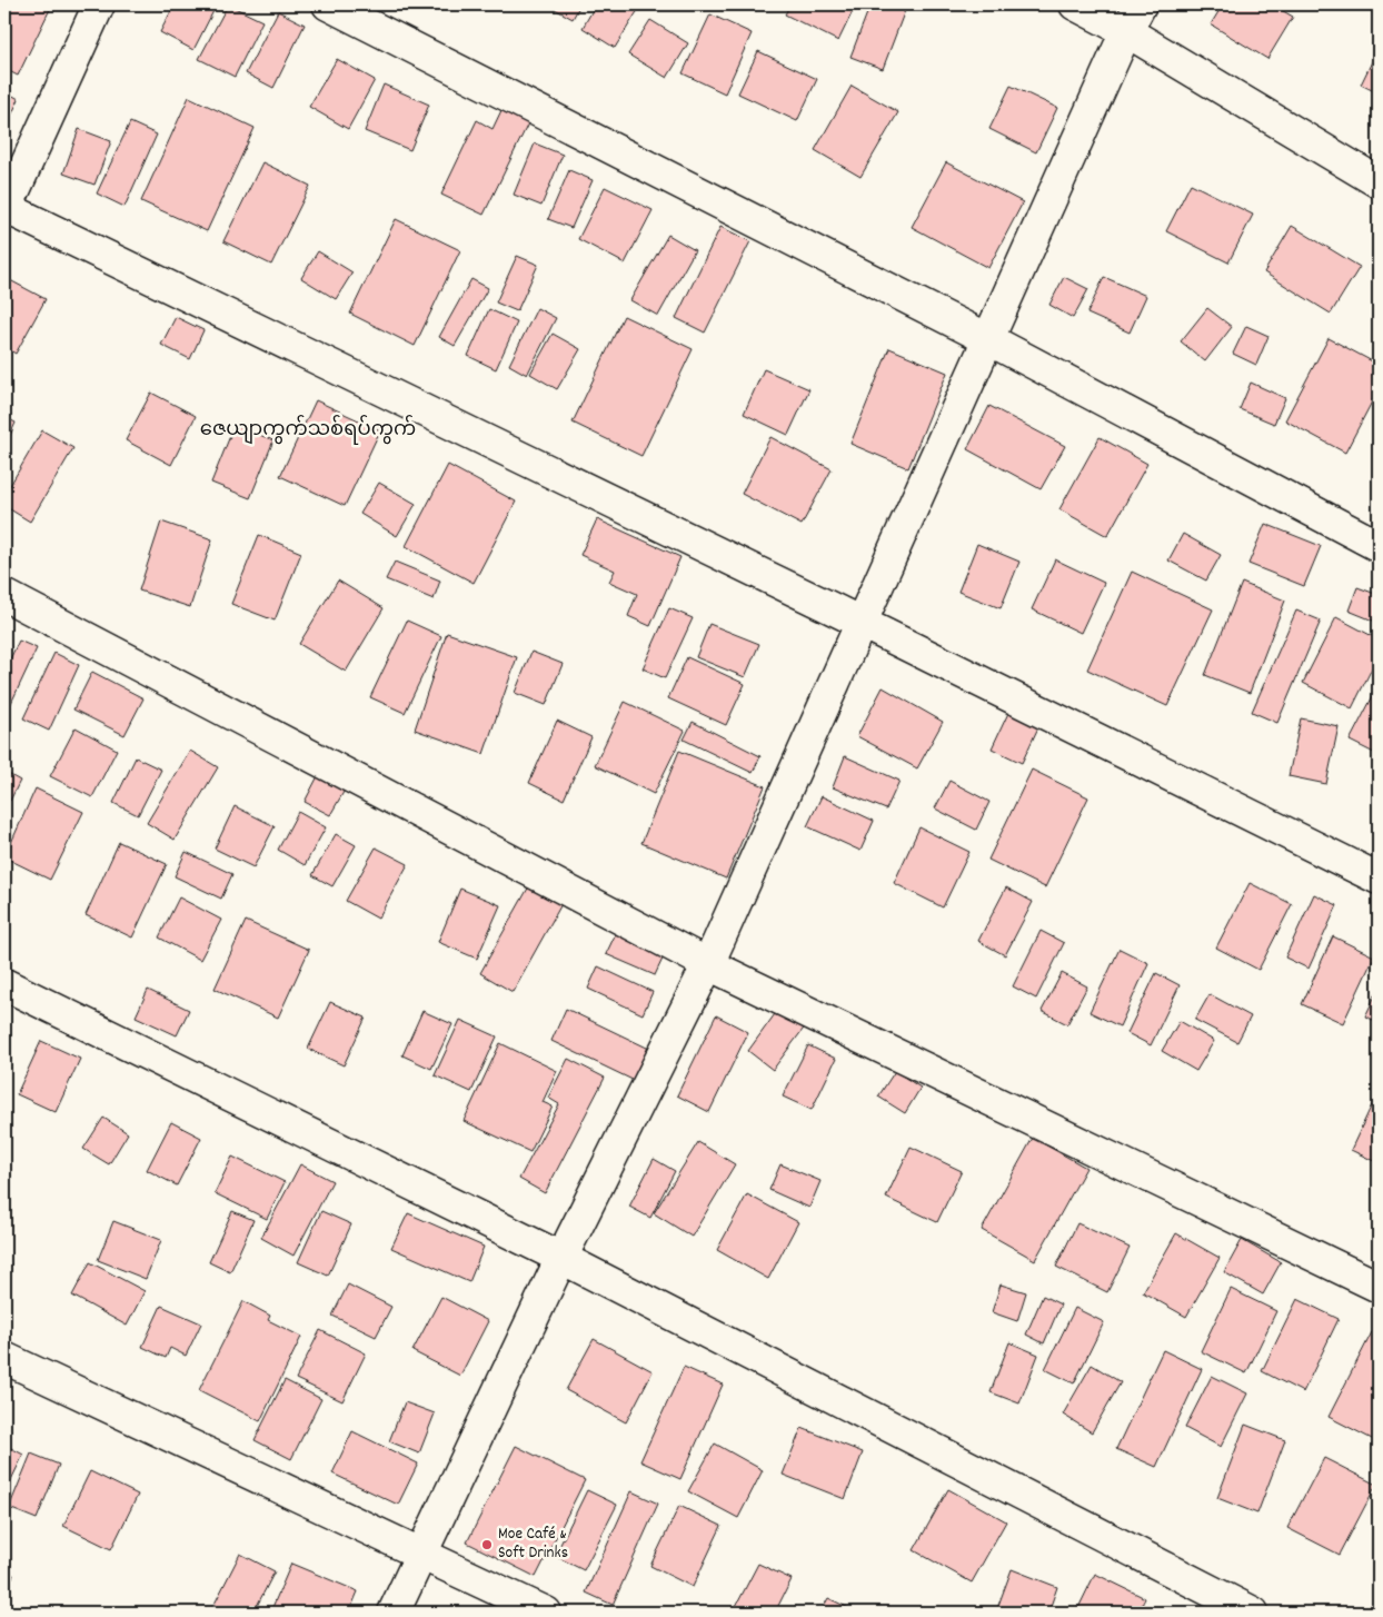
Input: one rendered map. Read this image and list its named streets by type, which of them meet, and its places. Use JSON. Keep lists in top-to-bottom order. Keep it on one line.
{"districts":["ဇေယျာကွက်သစ်ရပ်ကွက်"],"places":["Moe Café & Soft Drinks"]}
